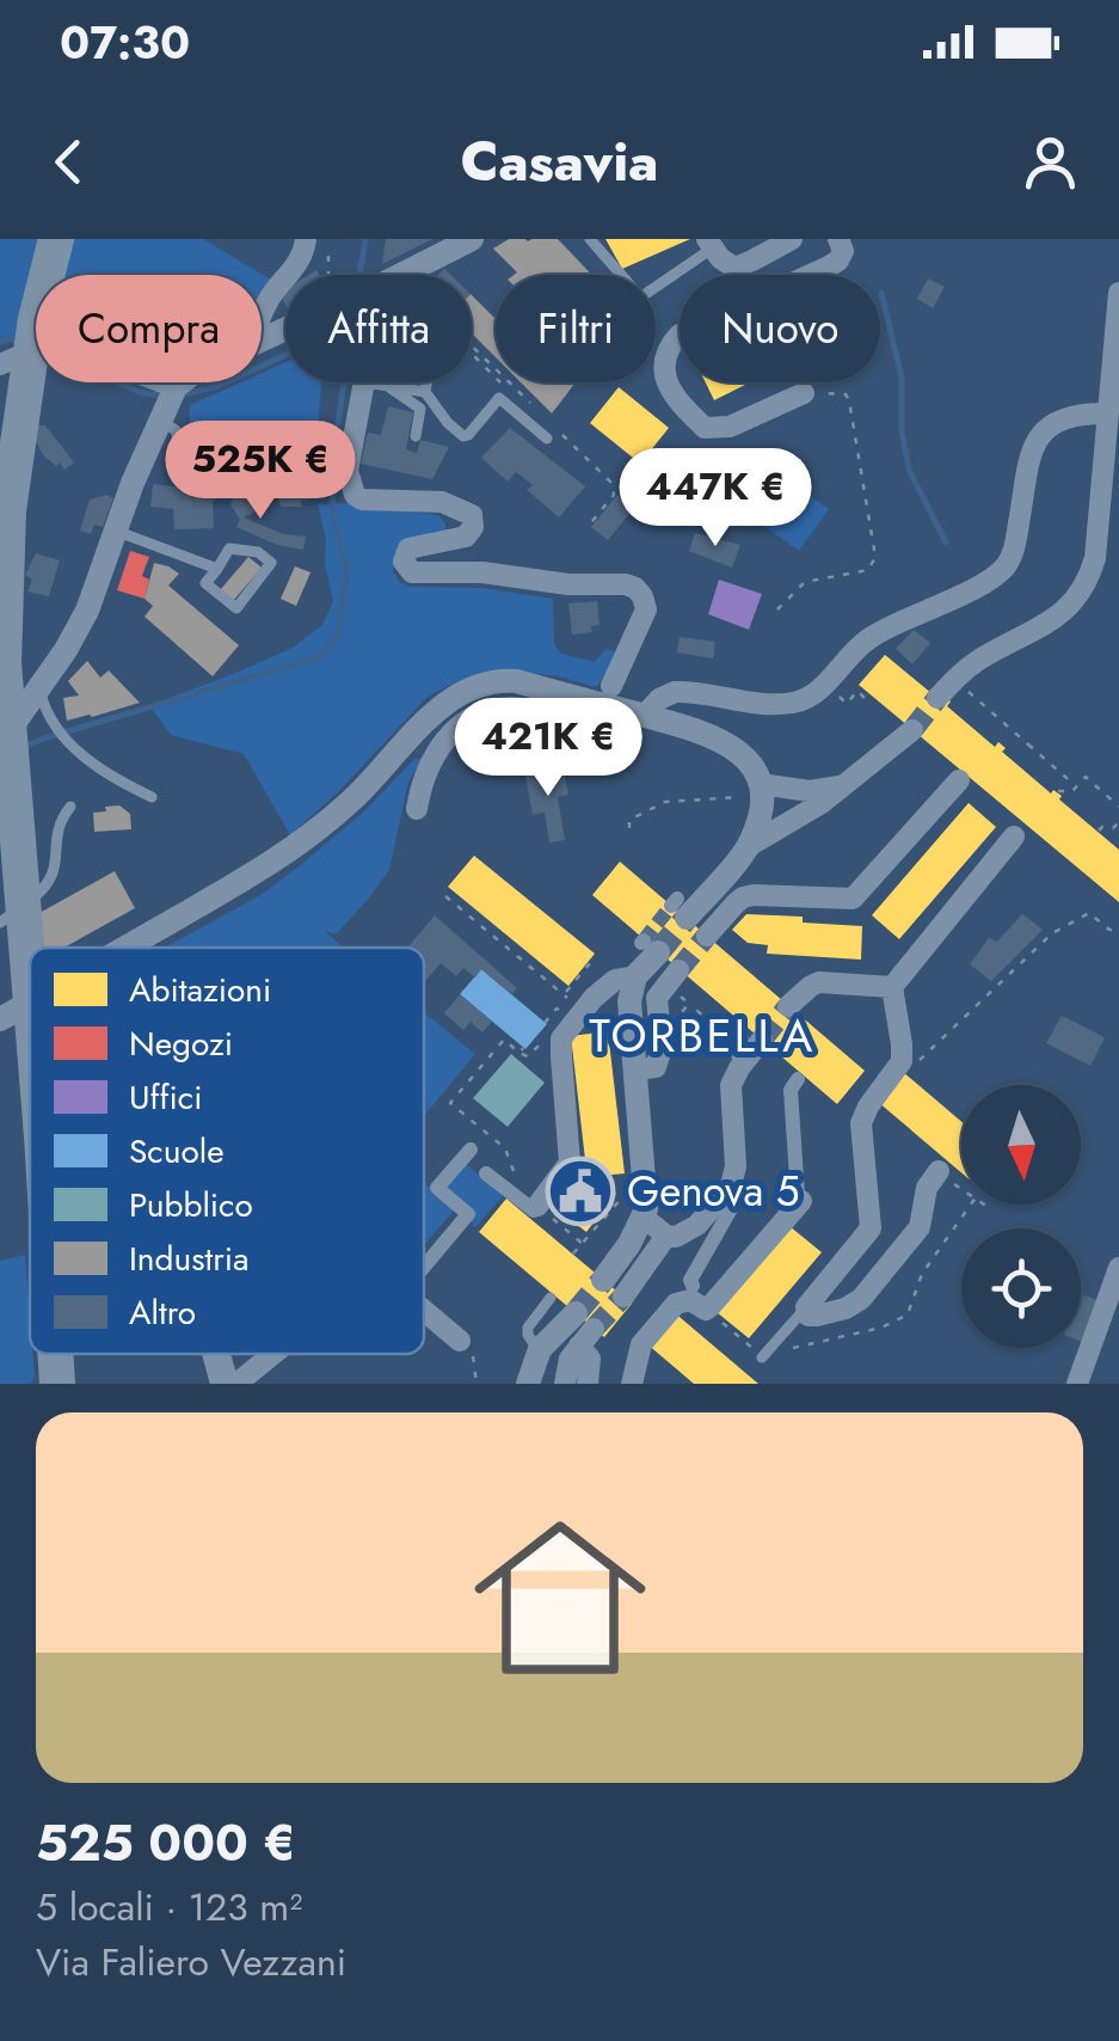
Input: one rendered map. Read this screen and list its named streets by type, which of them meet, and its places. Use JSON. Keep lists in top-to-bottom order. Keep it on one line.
{"districts":["TORBELLA"],"places":{"public building":["Genova 5"]},"legend":["Abitazioni","Negozi","Uffici","Scuole","Pubblico","Industria","Altro"],"north":"bottom","page":{"status":"07:30","header":"Casavia","chip":["Compra","Affitta","Filtri","Nuovo"],"price":["525K €","447K €","421K €"],"list":[{"name":"525 000 €","note":"5 locali · 123 m² · Via Faliero Vezzani"}]}}
